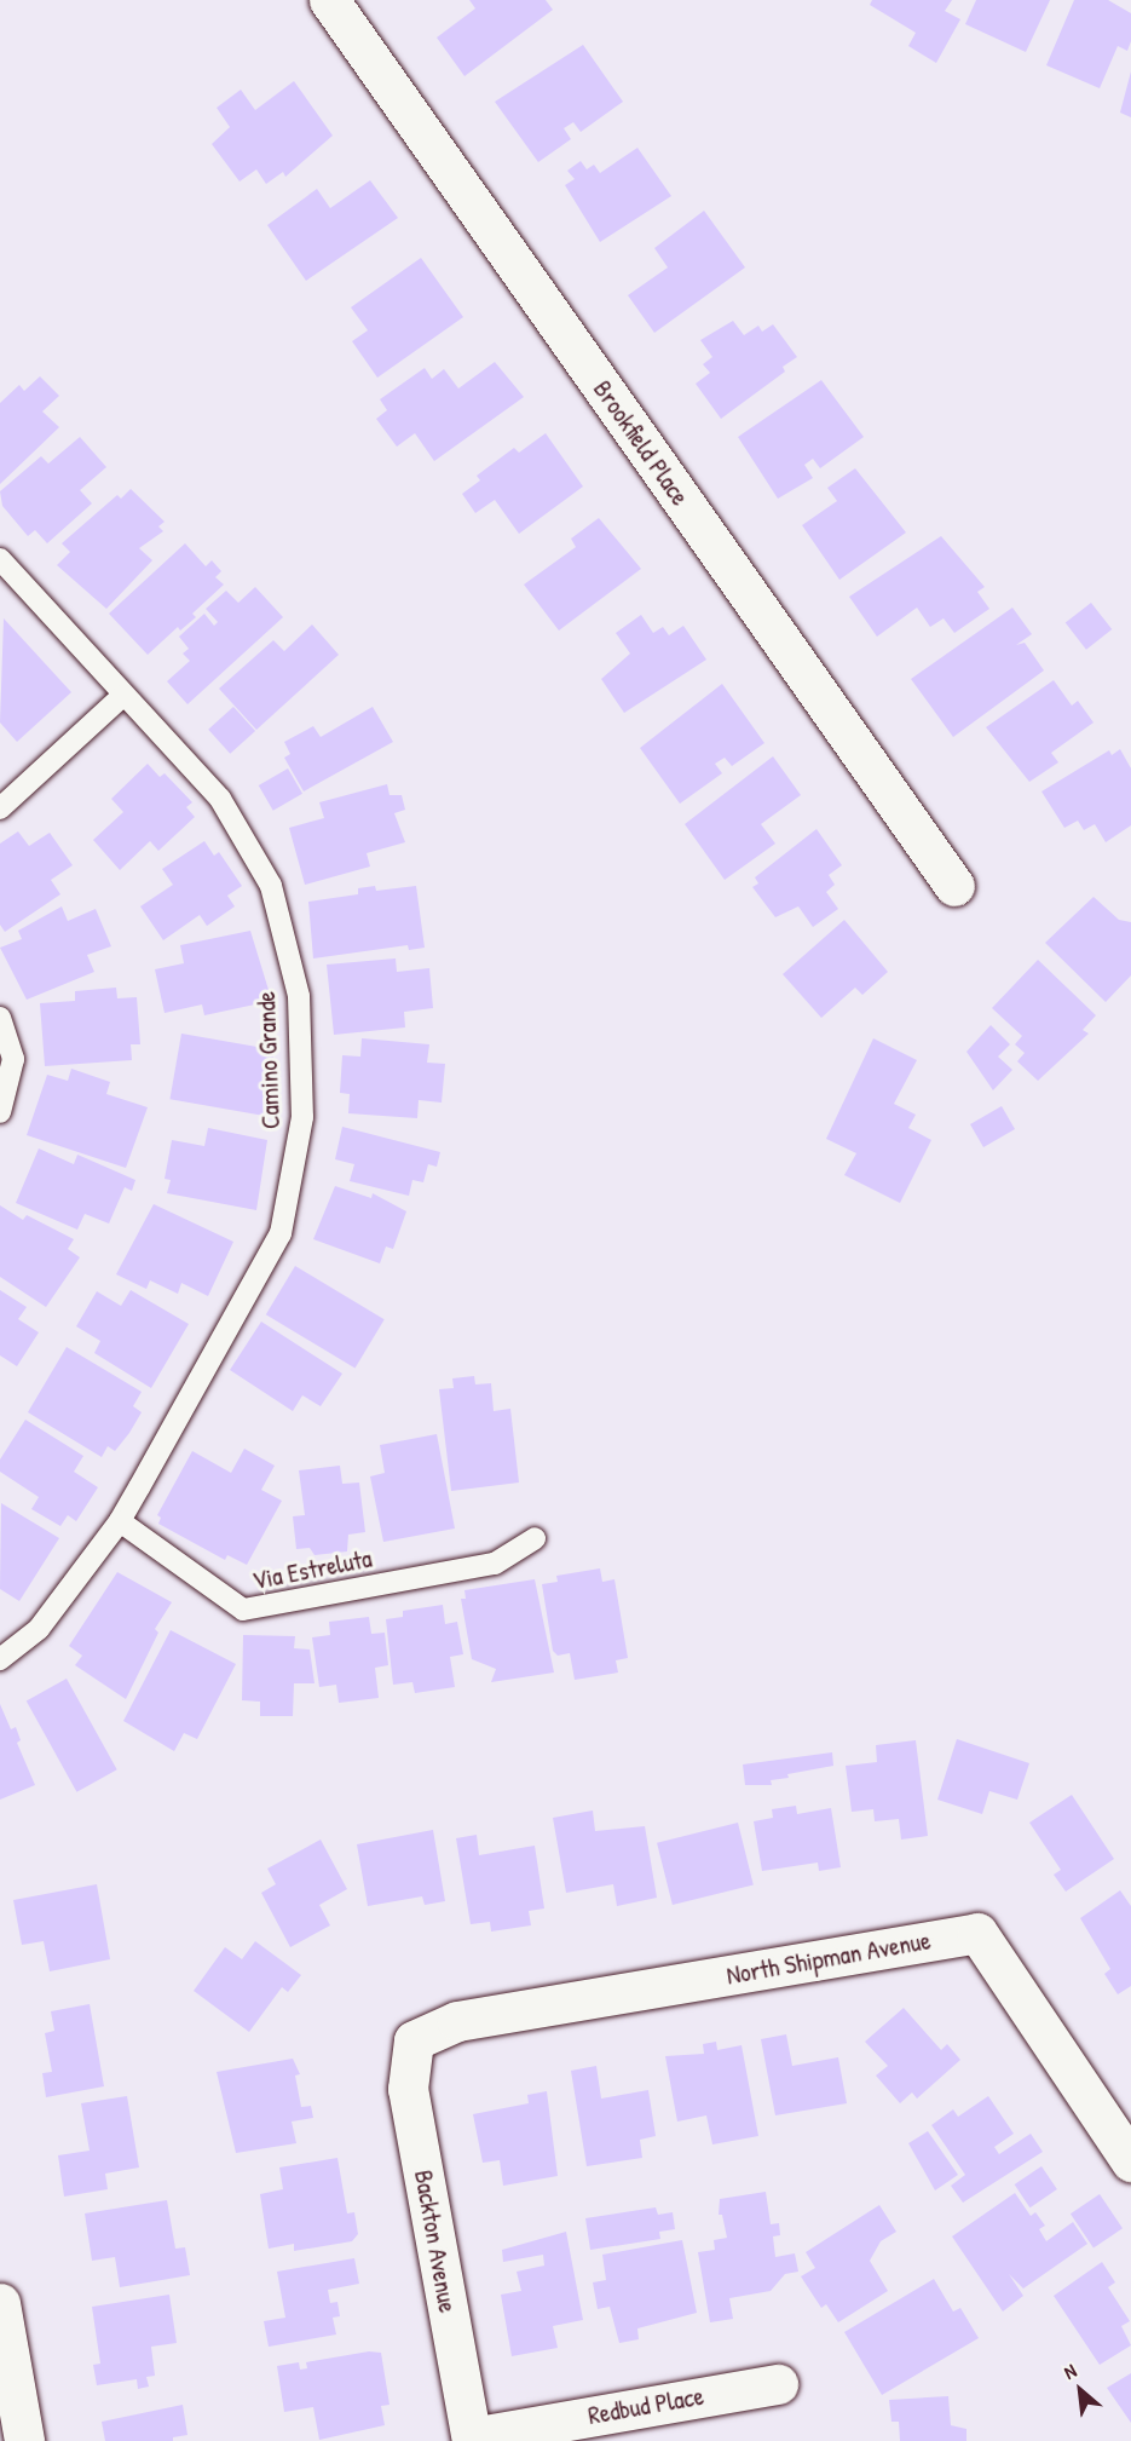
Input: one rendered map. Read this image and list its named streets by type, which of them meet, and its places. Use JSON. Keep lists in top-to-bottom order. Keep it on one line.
{"streets":{"street":["Brookfield Place","North Shipman Avenue","Backton Avenue","Redbud Place"],"lane":["Camino Grande","Via Estreluta"]},"crossings":[["Camino Grande","Via Estreluta"],["North Shipman Avenue","Backton Avenue"],["Backton Avenue","Redbud Place"]],"north":"top left"}
